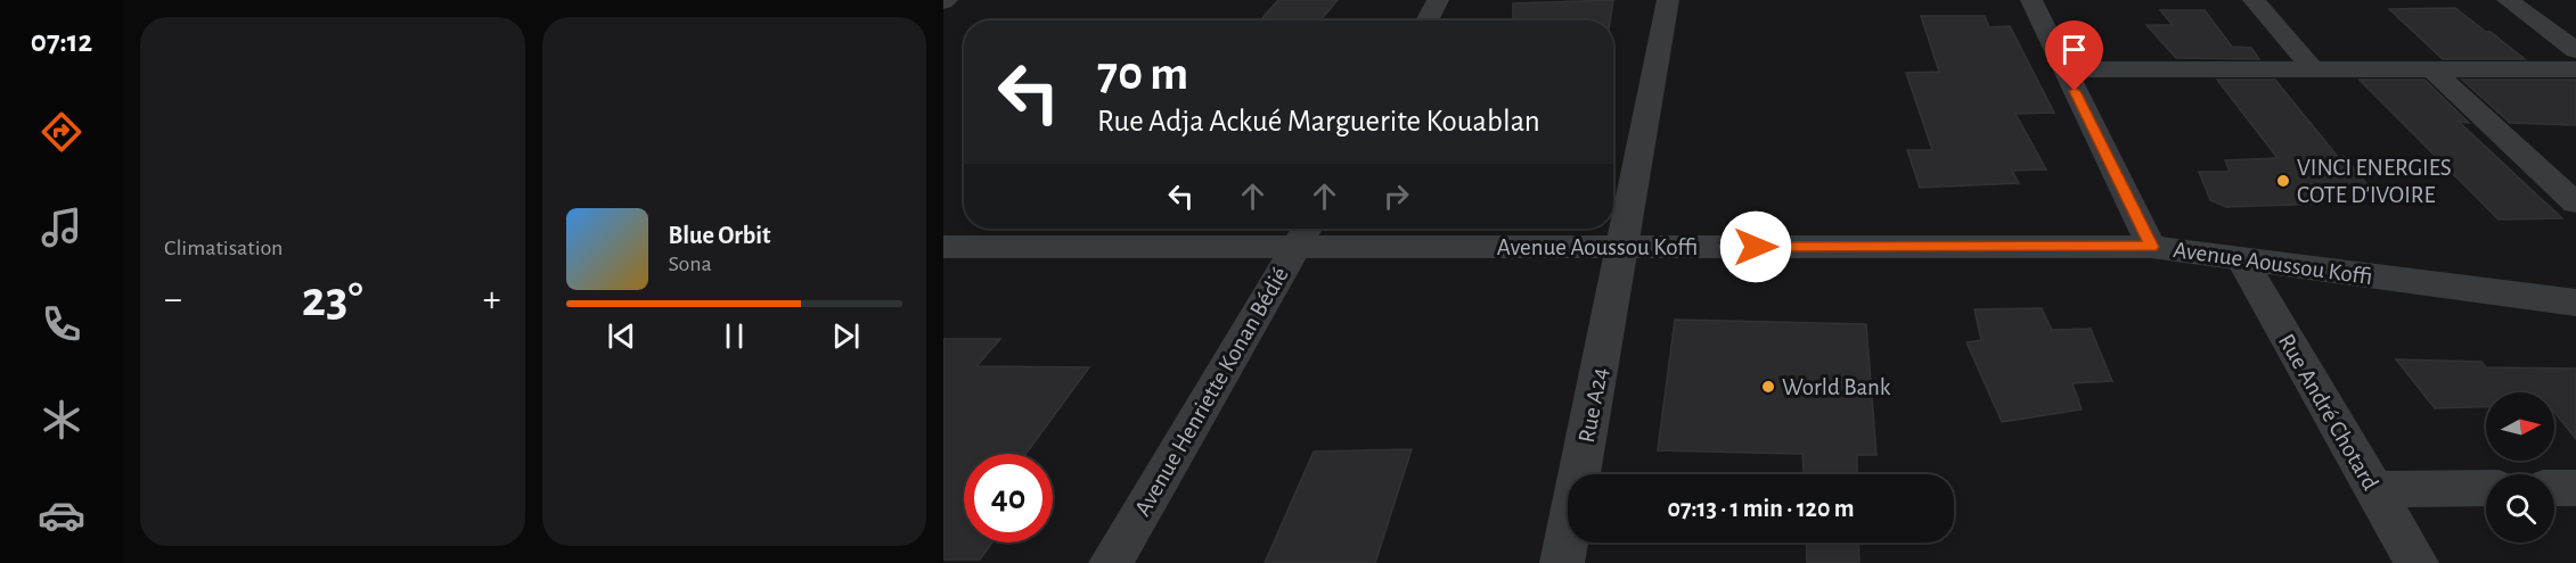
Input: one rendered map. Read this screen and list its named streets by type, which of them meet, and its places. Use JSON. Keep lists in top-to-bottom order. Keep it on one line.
{"streets":{"street":["Avenue Aoussou Koffi","Avenue Henriette Konan Bédié","Rue A24","Rue André Chotard"]},"crossings":[["Avenue Aoussou Koffi","Avenue Henriette Konan Bédié"],["Avenue Aoussou Koffi","Rue A24"],["Avenue Aoussou Koffi","Rue André Chotard"]],"places":["VINCI ENERGIES COTE D'IVOIRE","World Bank"],"north":"right","page":{"tabs":"07:12","tile":"Climatisation","turn":["70 m","Rue Adja Ackué Marguerite Kouablan"],"song":["Blue Orbit","Sona"],"heat":["−","23°","+"],"limit":"40","trip":"07:13 · 1 min · 120 m"}}
